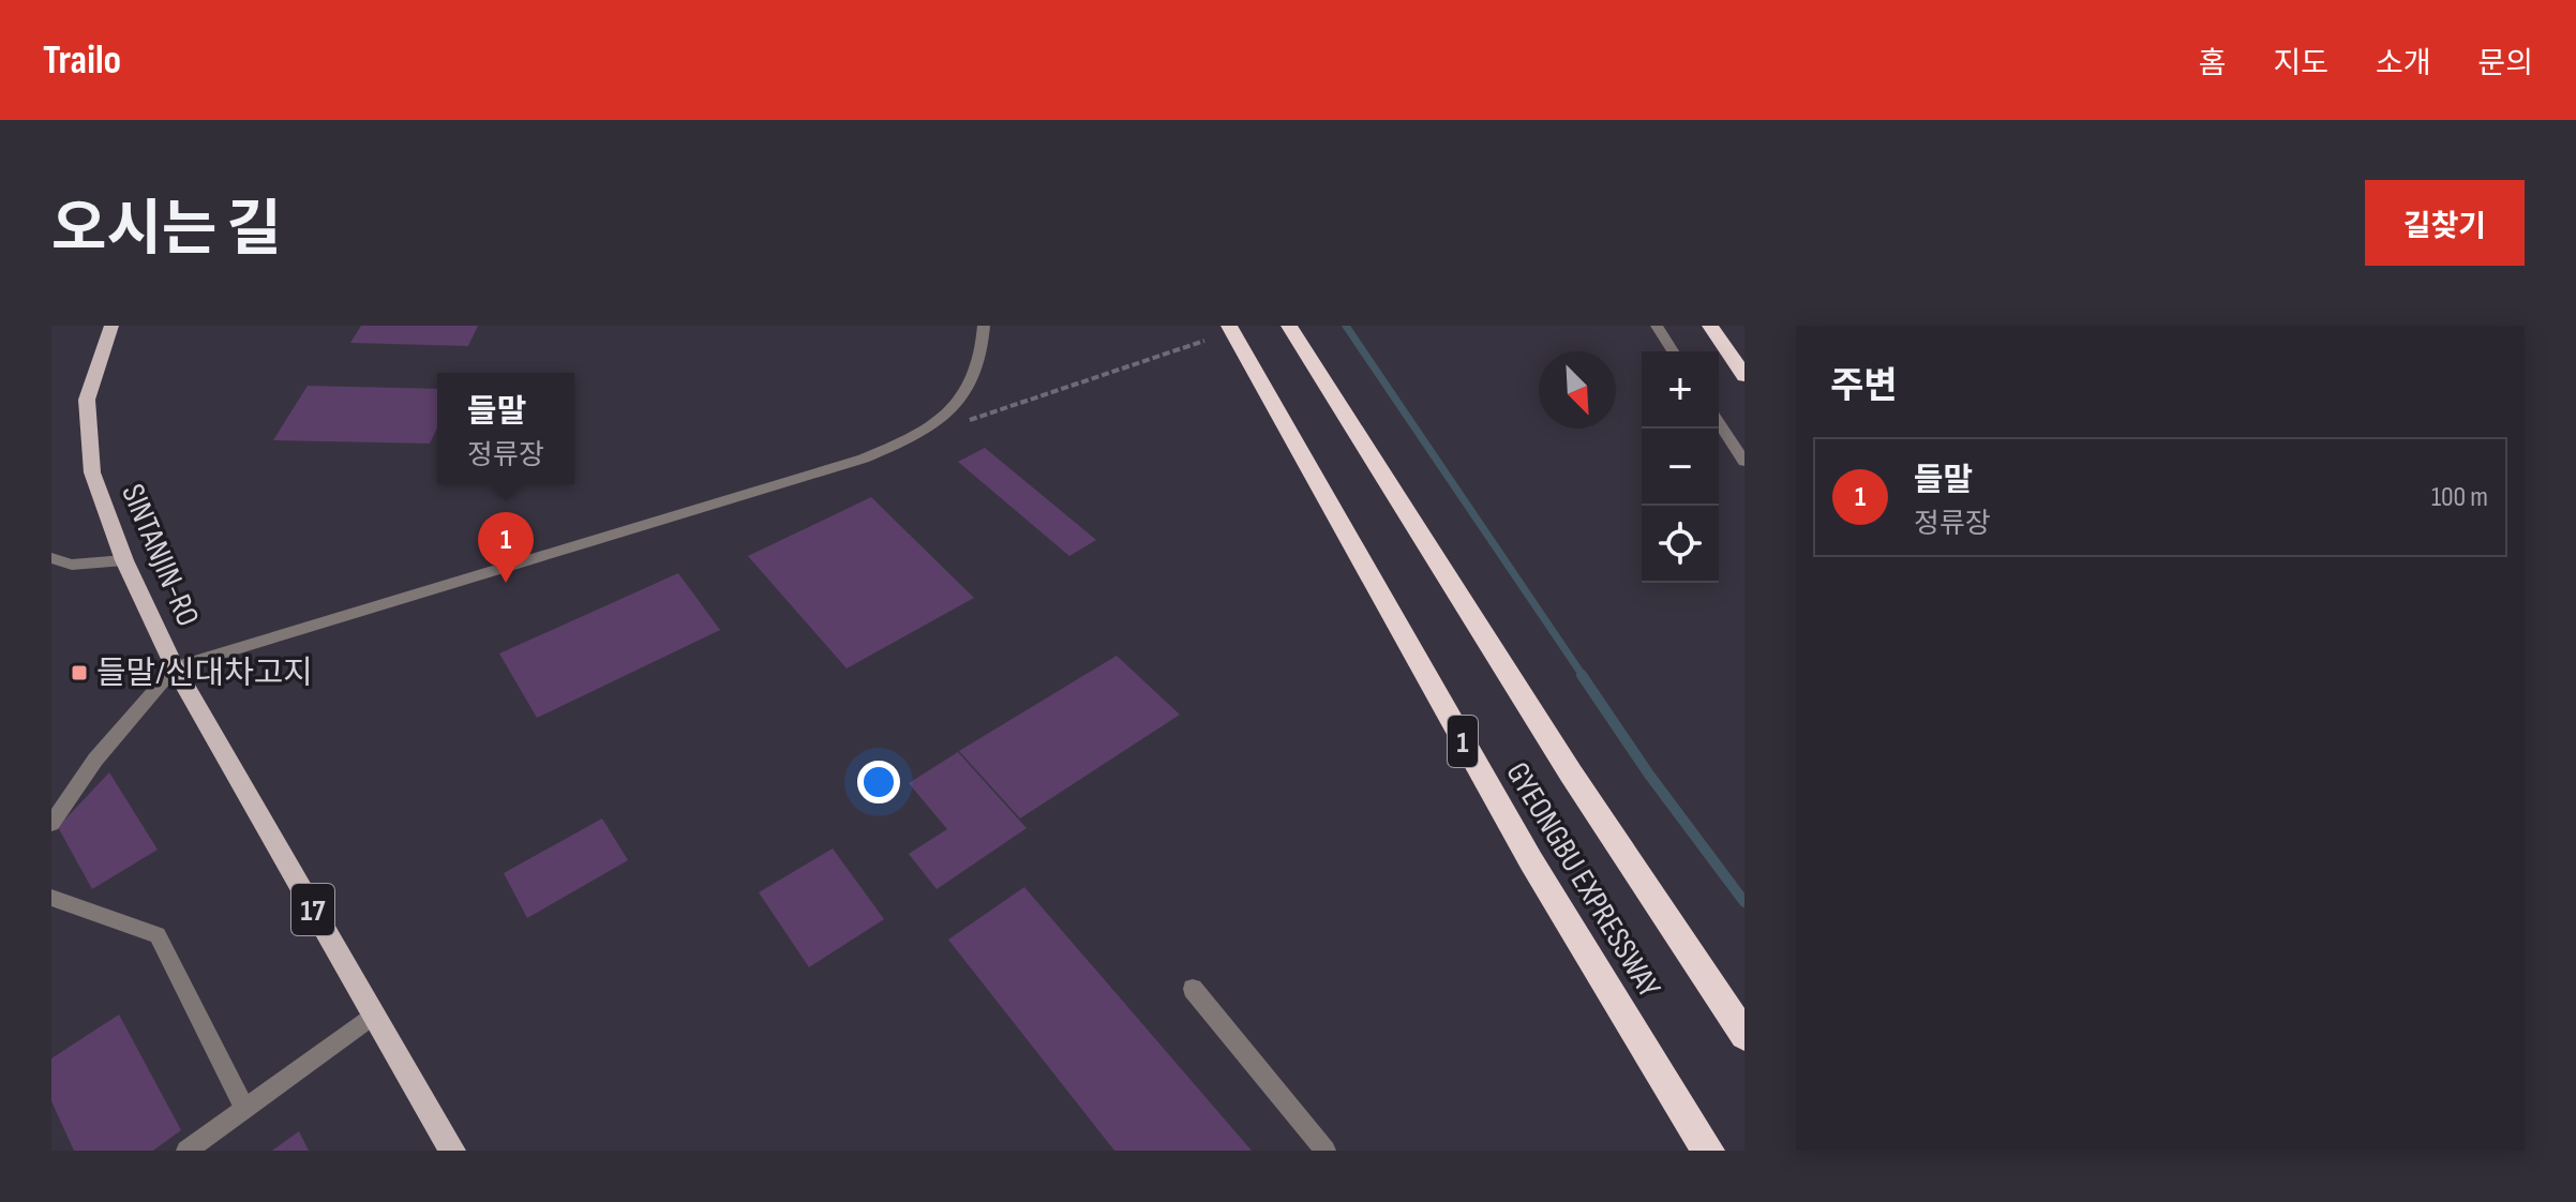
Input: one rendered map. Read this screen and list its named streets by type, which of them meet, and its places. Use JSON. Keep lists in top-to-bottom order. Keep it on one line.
{"streets":{"highway":["1","GYEONGBU EXPRESSWAY"],"main road":["SINTANJIN-RO","17"]},"places":{"transit":["들말/신대차고지"]},"north":"bottom right","page":{"header":"Trailo","nav":["홈","지도","소개","문의"],"title":"오시는 길","buttons":"길찾기","heading":"주변","map_buttons":["+","−"],"popup":["들말","정류장"],"list":[{"mark":"1","name":"들말","note":"정류장","value":"100 m"}],"pins":"1"}}
